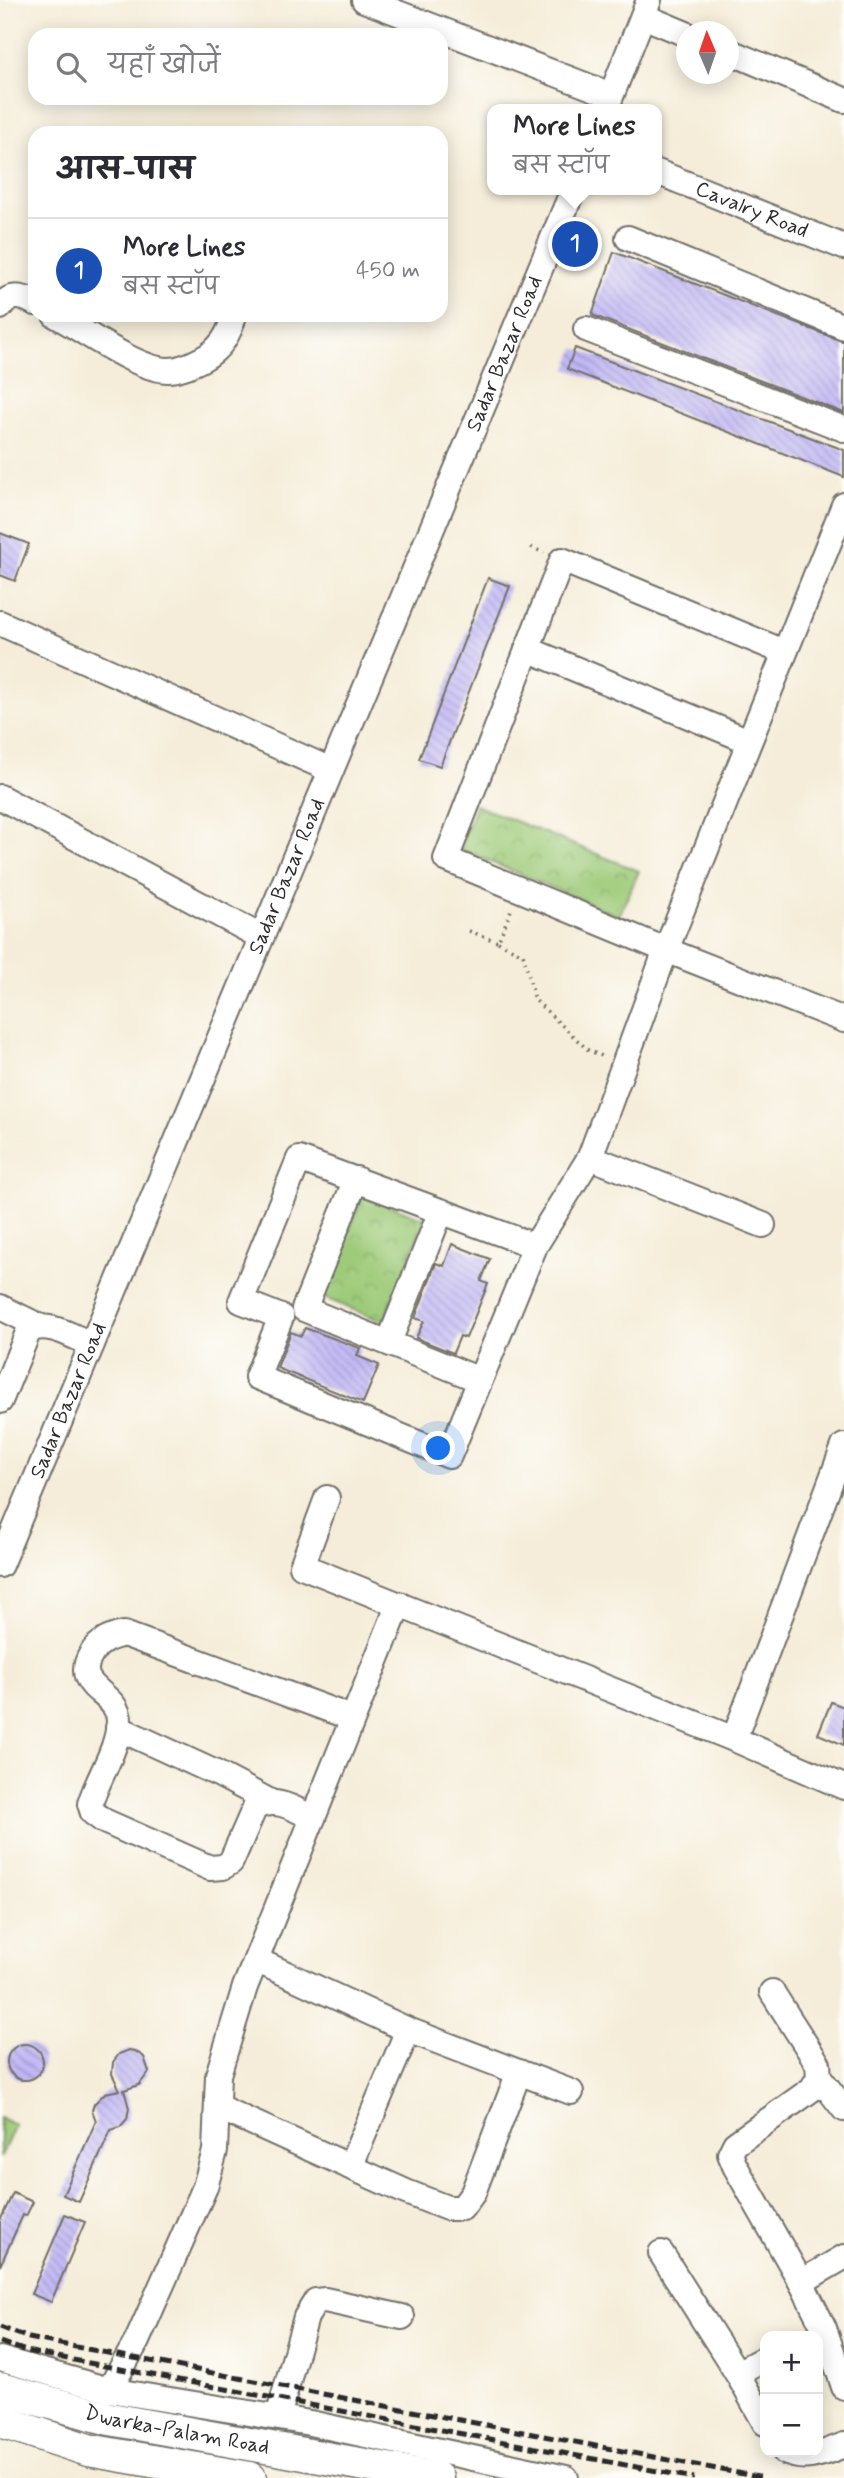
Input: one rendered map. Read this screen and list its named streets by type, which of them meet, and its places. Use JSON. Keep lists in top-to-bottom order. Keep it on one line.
{"streets":{"main road":["Dwarka-Palam Road"],"street":["Cavalry Road","Sadar Bazar Road"]},"north":"top","page":{"search":"यहाँ खोजें","popup":["More Lines","बस स्टॉप"],"heading":"आस-पास","pins":"1","list":[{"mark":"1","name":"More Lines","note":"बस स्टॉप","value":"450 m"}],"map_buttons":["+","−"]}}
